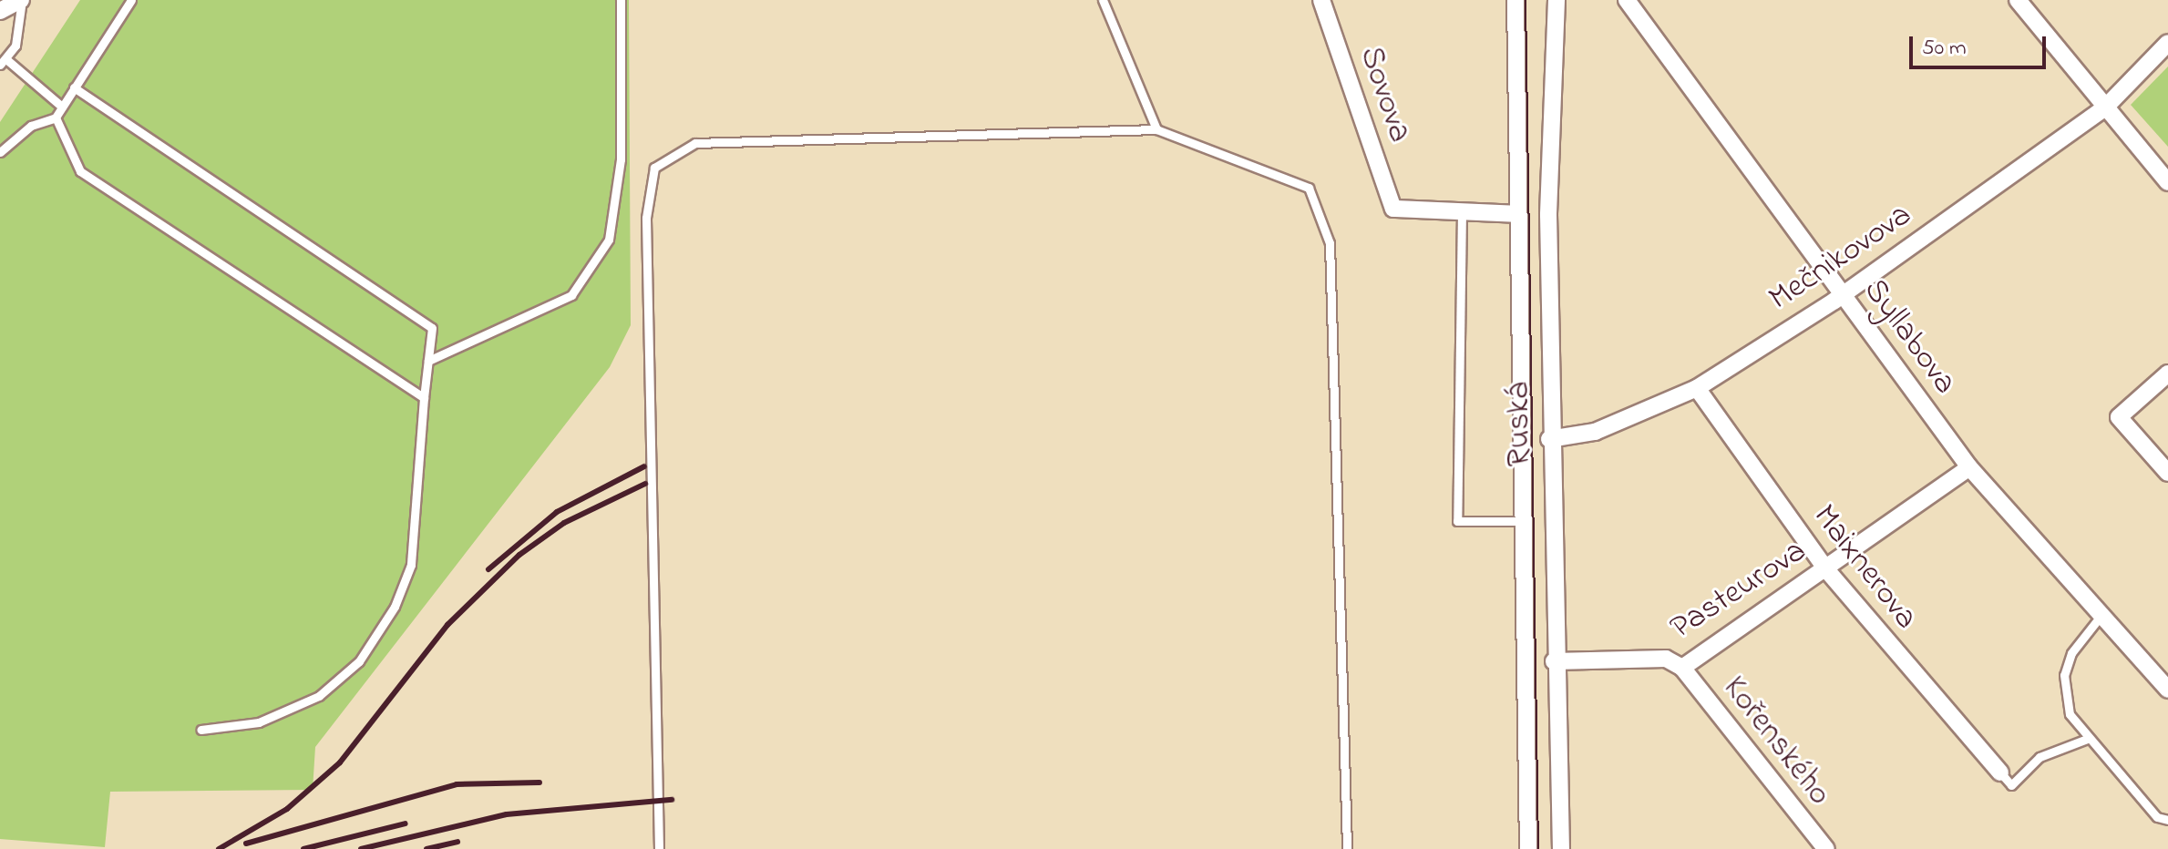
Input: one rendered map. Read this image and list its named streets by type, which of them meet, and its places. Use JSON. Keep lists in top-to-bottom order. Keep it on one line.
{"streets":{"street":["Sovova","Mečnikovova","Syllabova","Ruská","Maixnerova","Pasteurova","Kořenského"]},"crossings":[["Mečnikovova","Syllabova"],["Mečnikovova","Ruská"],["Mečnikovova","Maixnerova"],["Syllabova","Pasteurova"],["Ruská","Pasteurova"],["Maixnerova","Pasteurova"],["Pasteurova","Kořenského"]],"scale_bar":"50 m"}
